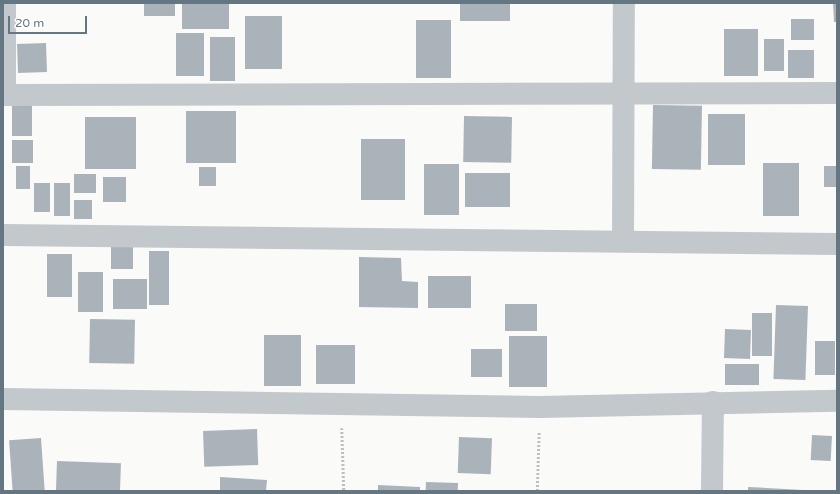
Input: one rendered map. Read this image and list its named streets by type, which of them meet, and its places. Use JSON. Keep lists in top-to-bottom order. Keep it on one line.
{"scale_bar":"20 m"}
